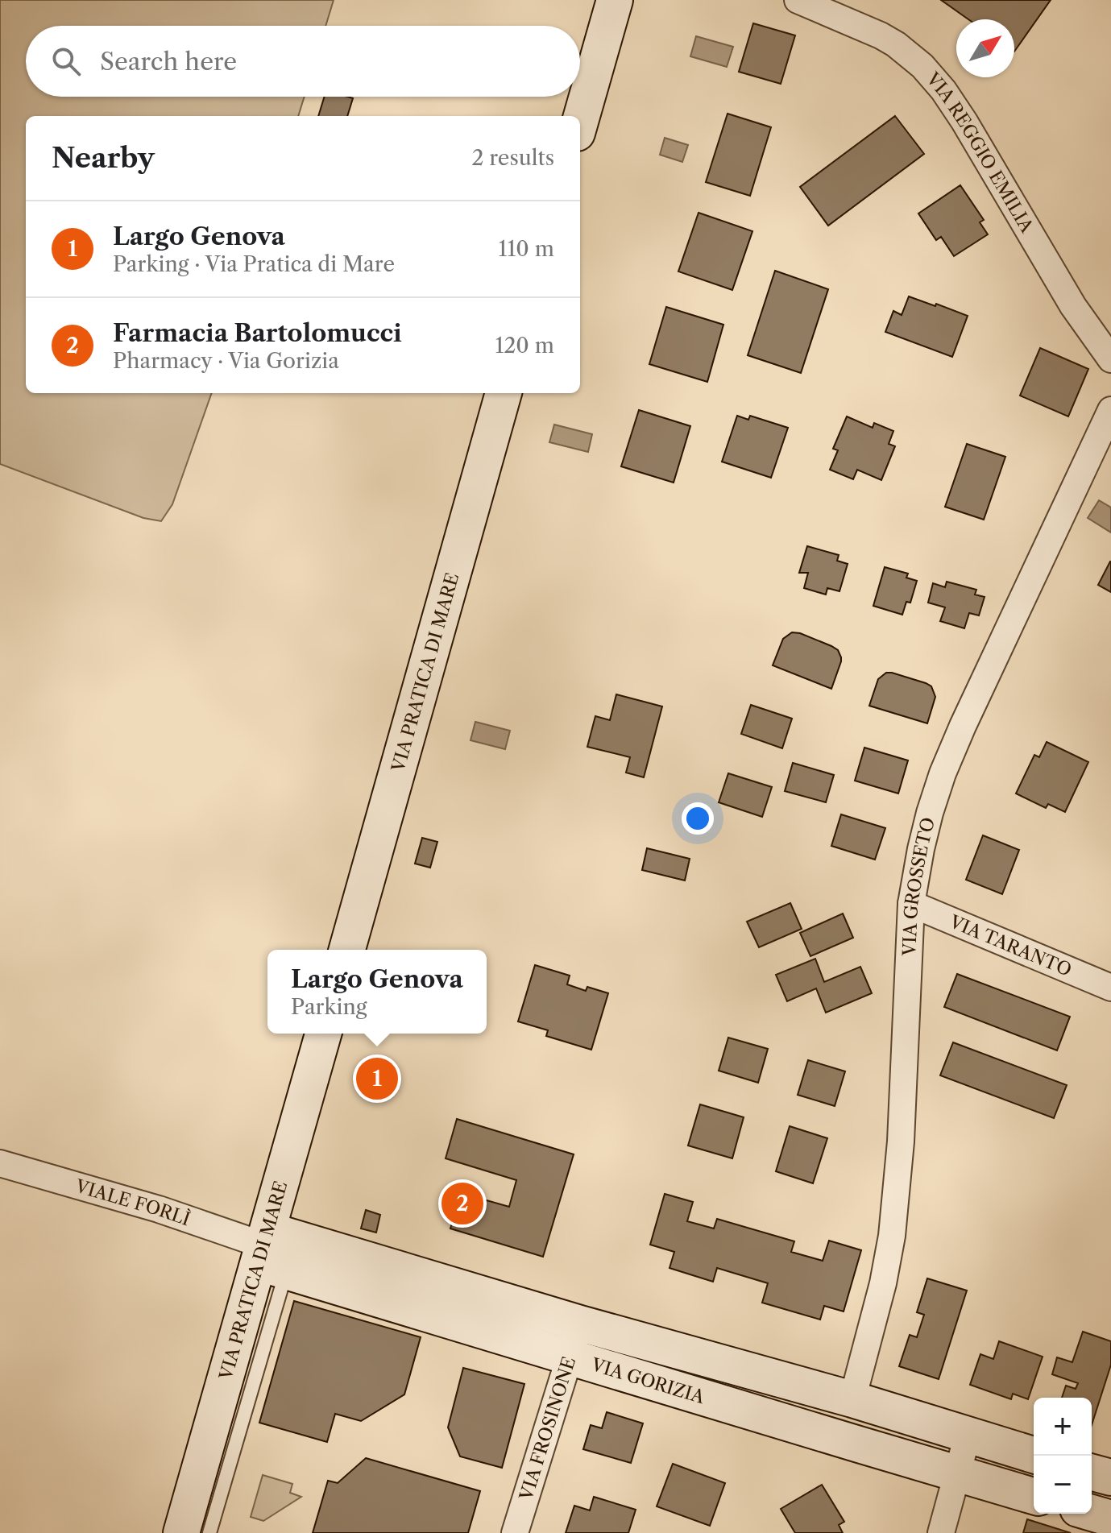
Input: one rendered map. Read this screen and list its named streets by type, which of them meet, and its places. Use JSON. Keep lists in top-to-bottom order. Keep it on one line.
{"streets":{"street":["VIA REGGIO EMILIA","VIA PRATICA DI MARE","VIA GROSSETO","VIA TARANTO","VIALE FORLÌ","VIA GORIZIA","VIA FROSINONE"]},"crossings":[["VIA PRATICA DI MARE","VIALE FORLÌ"],["VIA PRATICA DI MARE","VIA GORIZIA"],["VIA GROSSETO","VIA TARANTO"],["VIA GROSSETO","VIA GORIZIA"],["VIALE FORLÌ","VIA GORIZIA"],["VIA GORIZIA","VIA FROSINONE"]],"north":"top right","page":{"search":"Search here","heading":["Nearby","2 results"],"list":[{"mark":"1","name":"Largo Genova","note":"Parking · Via Pratica di Mare","value":"110 m"},{"mark":"2","name":"Farmacia Bartolomucci","note":"Pharmacy · Via Gorizia","value":"120 m"}],"popup":["Largo Genova","Parking"],"pins":["1","2"],"map_buttons":["+","−"]}}
